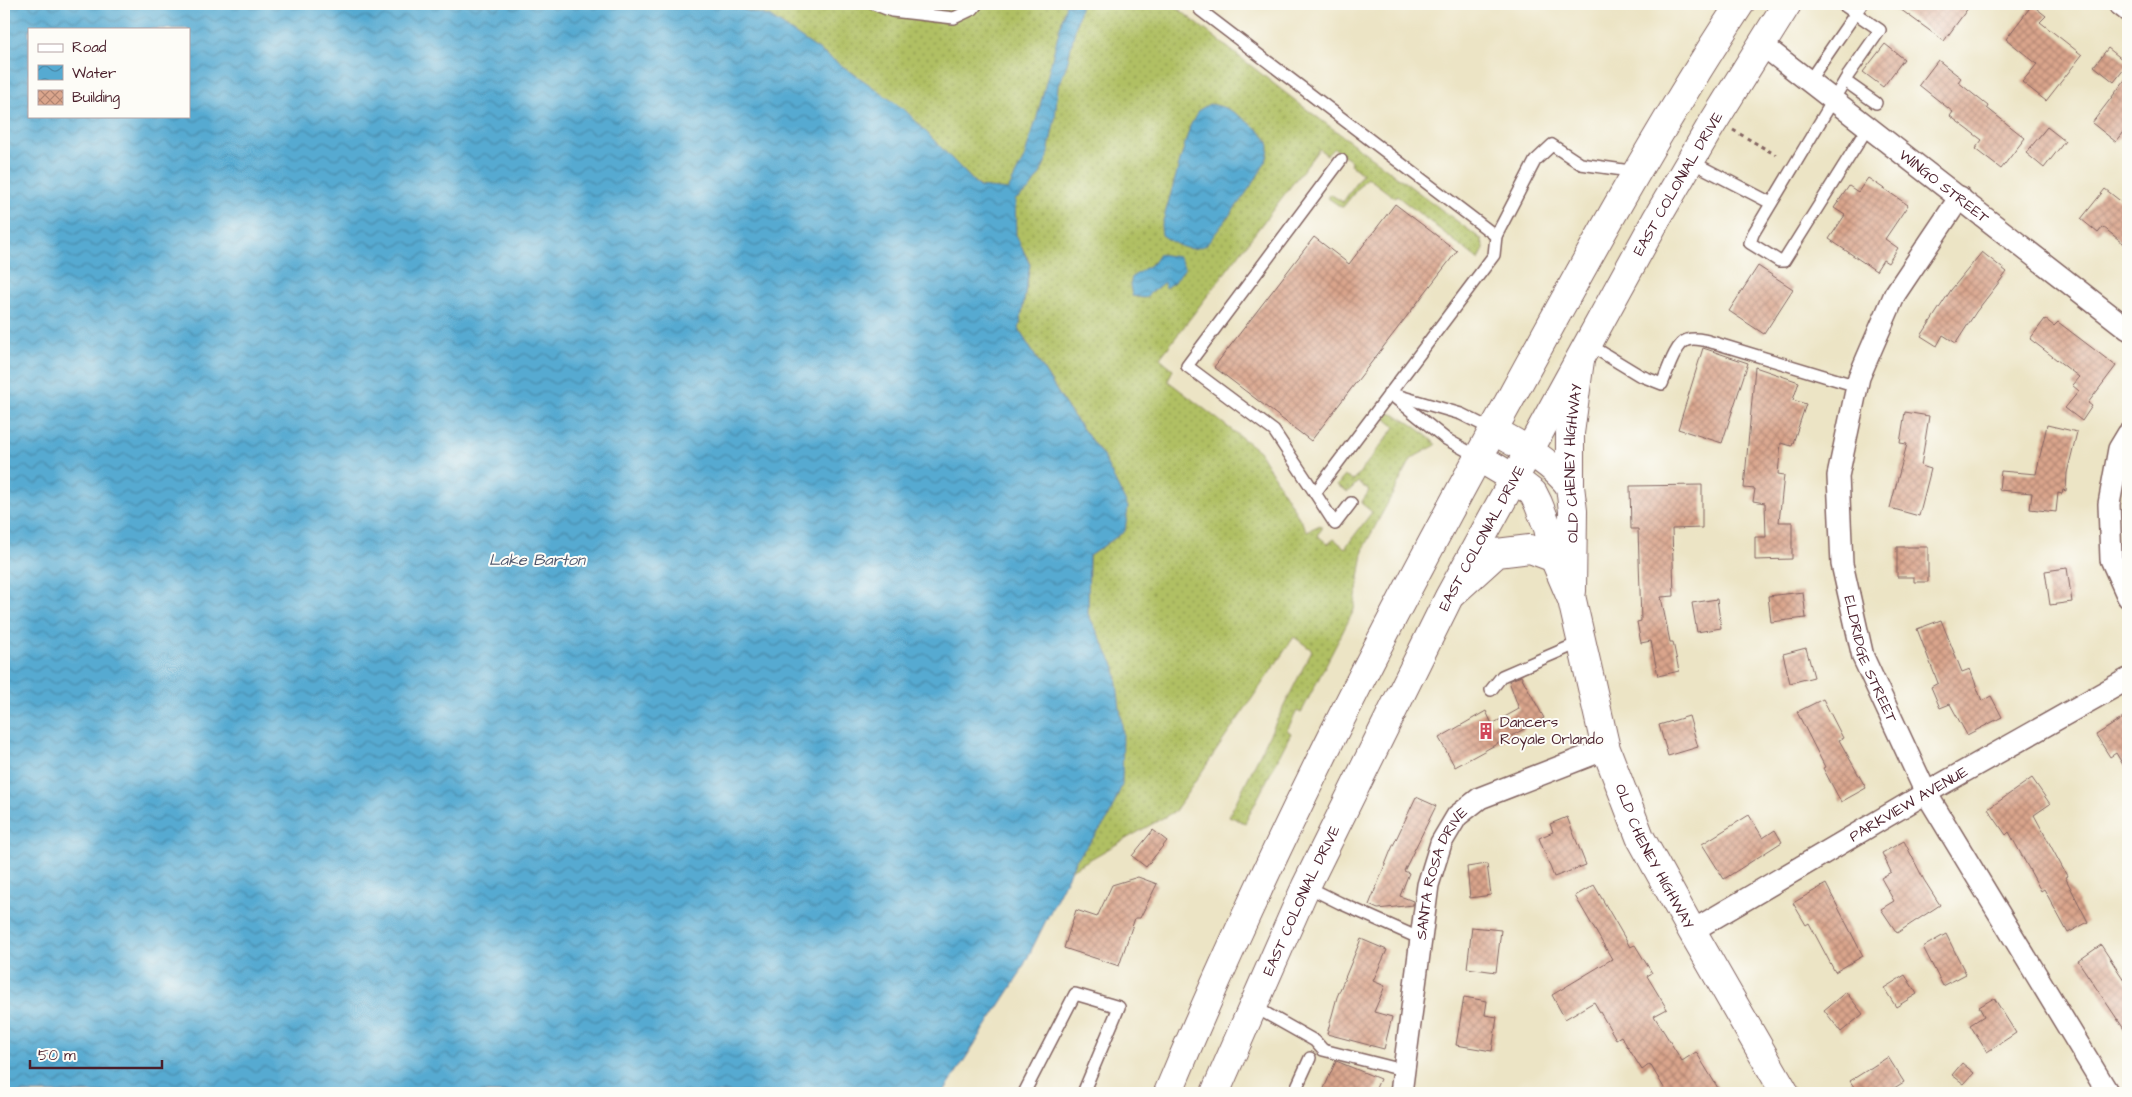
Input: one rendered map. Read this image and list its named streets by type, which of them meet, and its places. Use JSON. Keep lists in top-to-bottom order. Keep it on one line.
{"streets":{"main road":["EAST COLONIAL DRIVE","OLD CHENEY HIGHWAY"],"street":["WINGO STREET","ELDRIDGE STREET","PARKVIEW AVENUE","SANTA ROSA DRIVE"]},"crossings":[["EAST COLONIAL DRIVE","WINGO STREET"],["EAST COLONIAL DRIVE","OLD CHENEY HIGHWAY"],["WINGO STREET","ELDRIDGE STREET"],["OLD CHENEY HIGHWAY","PARKVIEW AVENUE"],["OLD CHENEY HIGHWAY","SANTA ROSA DRIVE"],["ELDRIDGE STREET","PARKVIEW AVENUE"]],"water":["Lake Barton"],"places":{"building":["Dancers Royale Orlando"]},"legend":["Road","Water","Building"],"scale_bar":"50 m"}
